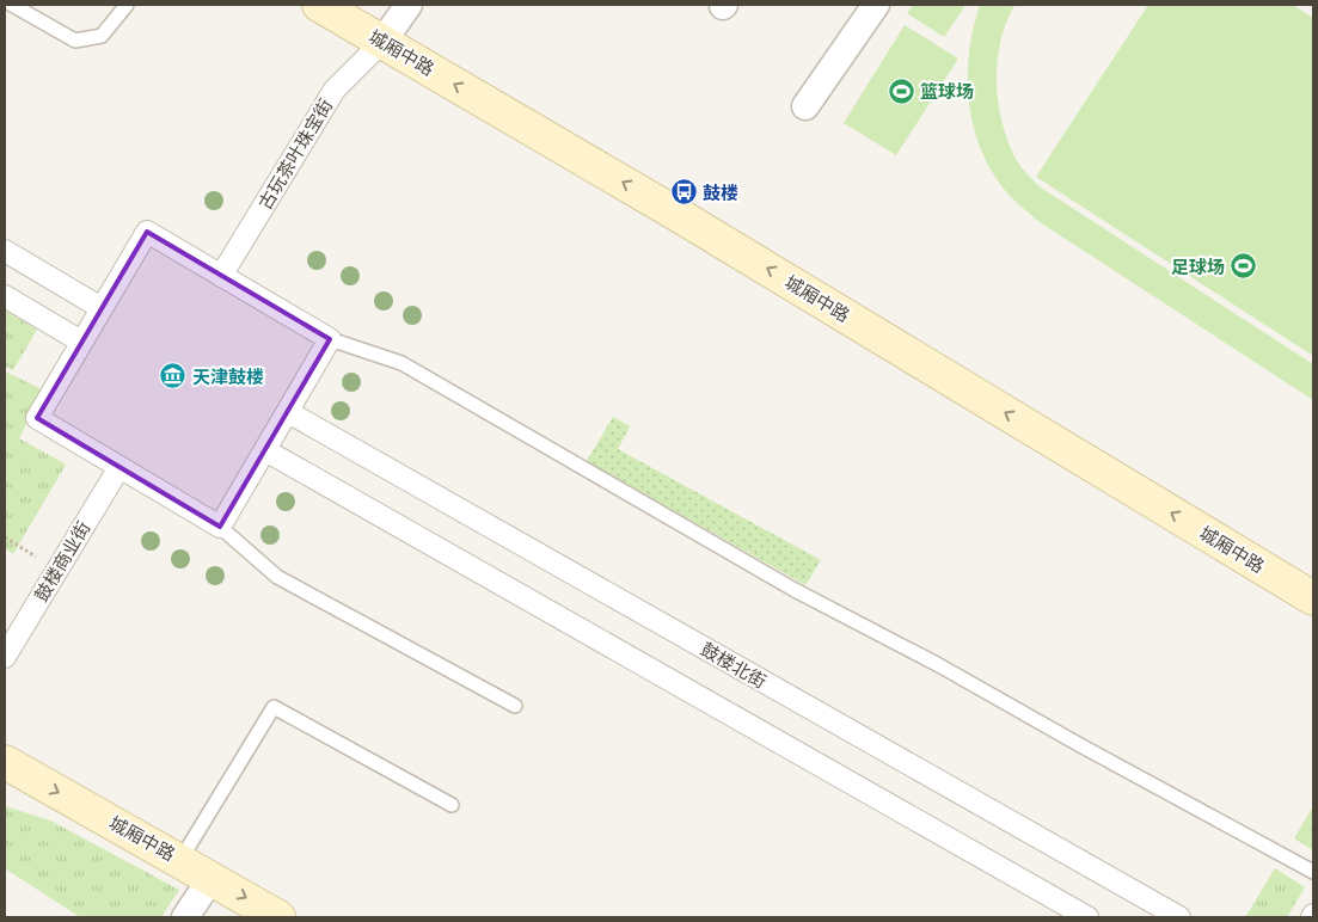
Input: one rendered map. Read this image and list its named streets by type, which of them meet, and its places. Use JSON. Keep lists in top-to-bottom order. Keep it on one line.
{"streets":{"main road":["城厢中路"],"street":["古玩茶叶珠宝街","鼓楼商业街","鼓楼北街"]},"crossings":[["城厢中路","古玩茶叶珠宝街"]],"places":{"sports":["篮球场","足球场"],"bus stop":["鼓楼"],"museum":["天津鼓楼"]}}
